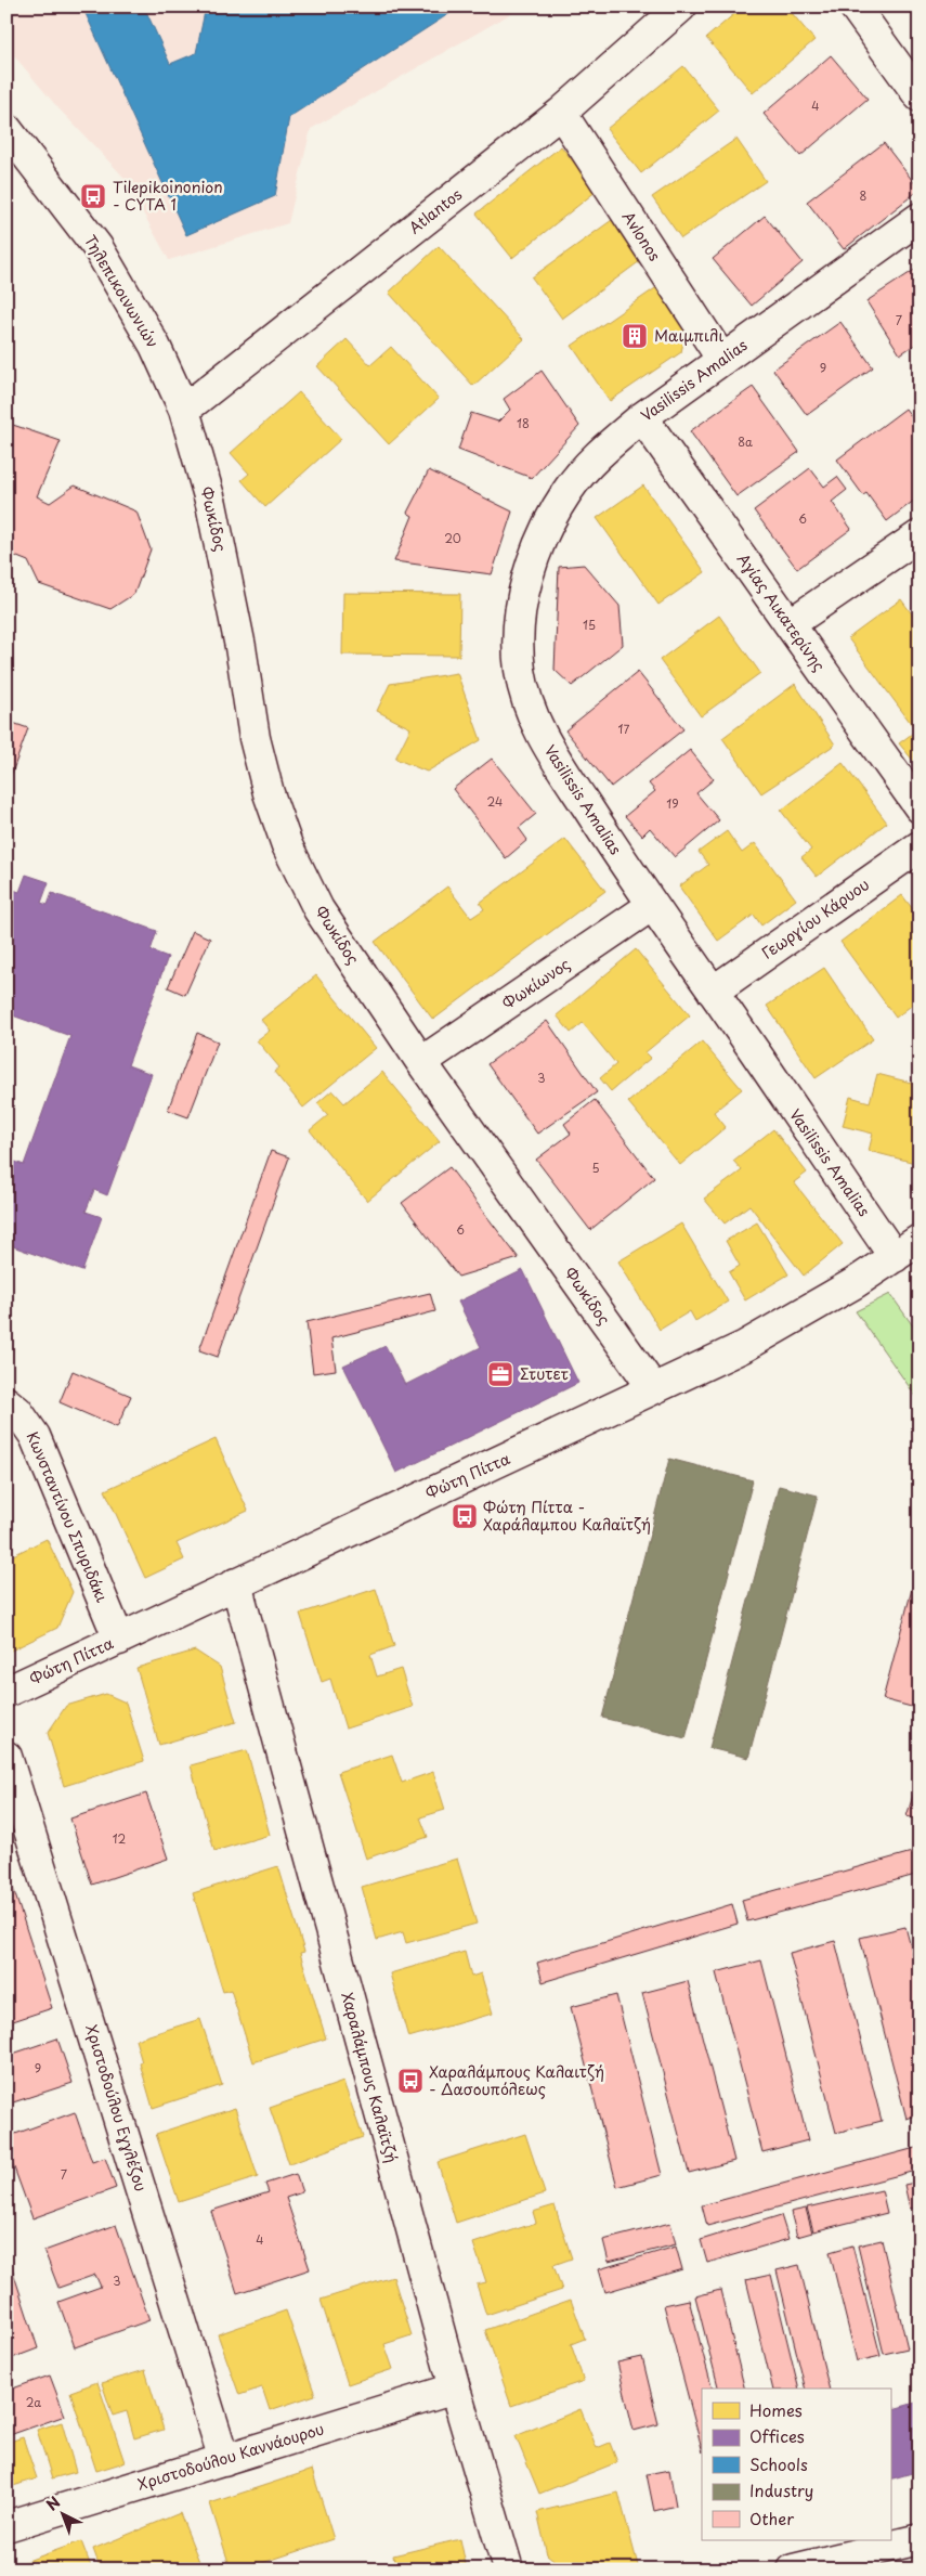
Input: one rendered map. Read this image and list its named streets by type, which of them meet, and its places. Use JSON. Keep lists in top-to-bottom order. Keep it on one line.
{"streets":{"street":["Atlantos","Avlonos","Τηλεπικοινωνιών","Vasilissis Amalias","Φωκίδος","Αγίας Αικατερίνης","Γεωργίου Κάρυου","Φωκίωνος","Φώτη Πίττα","Κωνσταντίνου Σπυριδάκι","Χαραλάμπους Καλαϊτζή","Χριστοδούλου Εγγλέζου","Χριστοδούλου Καννάουρου"]},"crossings":[["Atlantos","Avlonos"],["Atlantos","Τηλεπικοινωνιών"],["Atlantos","Φωκίδος"],["Avlonos","Vasilissis Amalias"],["Τηλεπικοινωνιών","Φωκίδος"],["Vasilissis Amalias","Αγίας Αικατερίνης"],["Vasilissis Amalias","Γεωργίου Κάρυου"],["Vasilissis Amalias","Φωκίωνος"],["Vasilissis Amalias","Φώτη Πίττα"],["Φωκίδος","Φωκίωνος"],["Φωκίδος","Φώτη Πίττα"],["Φώτη Πίττα","Κωνσταντίνου Σπυριδάκι"],["Φώτη Πίττα","Χαραλάμπους Καλαϊτζή"],["Χαραλάμπους Καλαϊτζή","Χριστοδούλου Καννάουρου"],["Χριστοδούλου Εγγλέζου","Χριστοδούλου Καννάουρου"]],"places":{"bus stop":["Tilepikoinonion - CYTA 1","Φώτη Πίττα - Χαράλαμπου Καλαϊτζή","Χαραλάμπους Καλαιτζή - Δασουπόλεως"],"building":["Μαιμπιλι"],"office":["Στυτετ"]},"house_numbers":["4","8","7","9","18","8a","6","20","15","17","24","19","3","5","6","12","9","7","4","3","2a"],"legend":["Homes","Offices","Schools","Industry","Other"],"north":"top left"}
